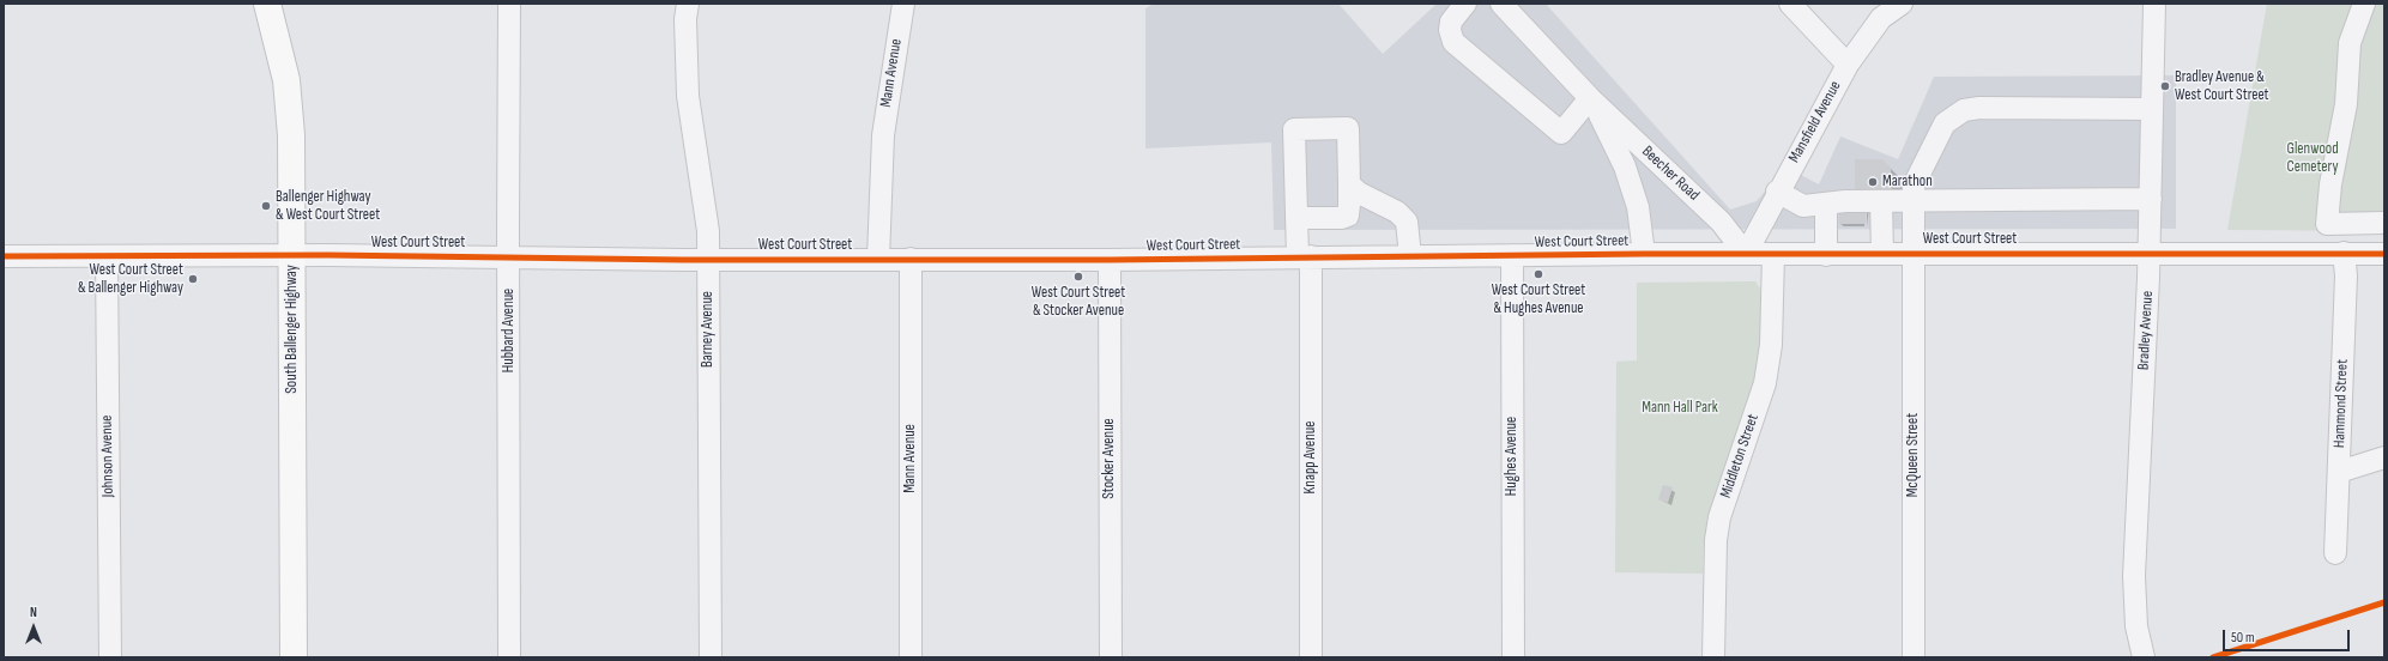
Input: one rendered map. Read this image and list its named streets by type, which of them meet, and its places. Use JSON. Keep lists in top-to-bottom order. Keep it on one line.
{"streets":{"main road":["South Ballenger Highway"],"street":["Mann Avenue","Mansfield Avenue","Beecher Road","West Court Street","Barney Avenue","Hubbard Avenue","Bradley Avenue","Hammond Street","McQueen Street","Johnson Avenue","Hughes Avenue","Middleton Street","Knapp Avenue","Stocker Avenue"]},"crossings":[["Mann Avenue","West Court Street"],["Mansfield Avenue","Beecher Road"],["Mansfield Avenue","West Court Street"],["Beecher Road","West Court Street"],["West Court Street","South Ballenger Highway"],["West Court Street","Barney Avenue"],["West Court Street","Hubbard Avenue"],["West Court Street","Bradley Avenue"],["West Court Street","Hammond Street"],["West Court Street","McQueen Street"],["West Court Street","Johnson Avenue"],["West Court Street","Hughes Avenue"],["West Court Street","Middleton Street"],["West Court Street","Knapp Avenue"],["West Court Street","Stocker Avenue"],["Bradley Avenue","McQueen Street"]],"parks":["Glenwood Cemetery","Mann Hall Park"],"places":["Bradley Avenue & West Court Street","Marathon","Ballenger Highway & West Court Street","West Court Street & Hughes Avenue","West Court Street & Stocker Avenue","West Court Street & Ballenger Highway"],"scale_bar":"50 m","north":"top"}
